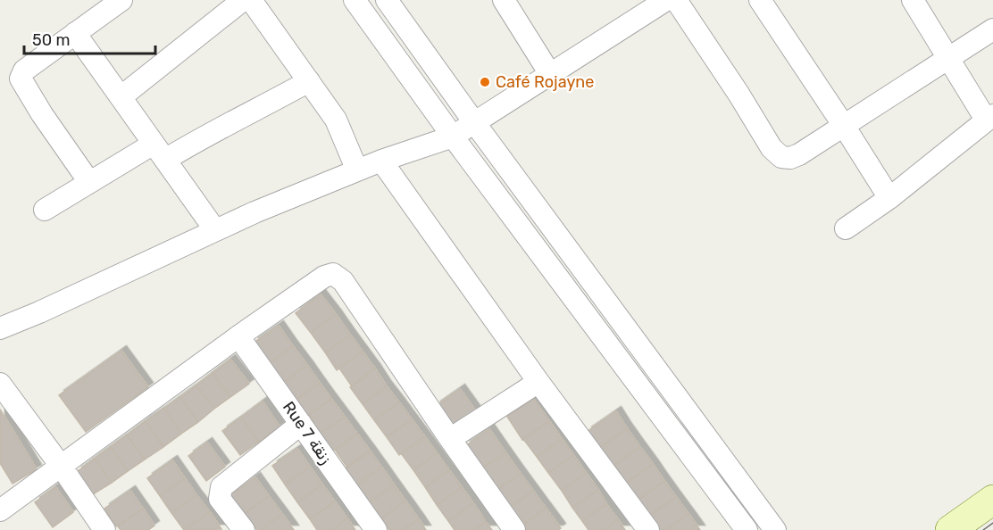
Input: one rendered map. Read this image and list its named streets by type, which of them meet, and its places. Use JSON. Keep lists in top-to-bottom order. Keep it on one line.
{"streets":{"street":["Rue 7 زنقة"]},"places":["Café Rojayne"],"scale_bar":"50 m"}
